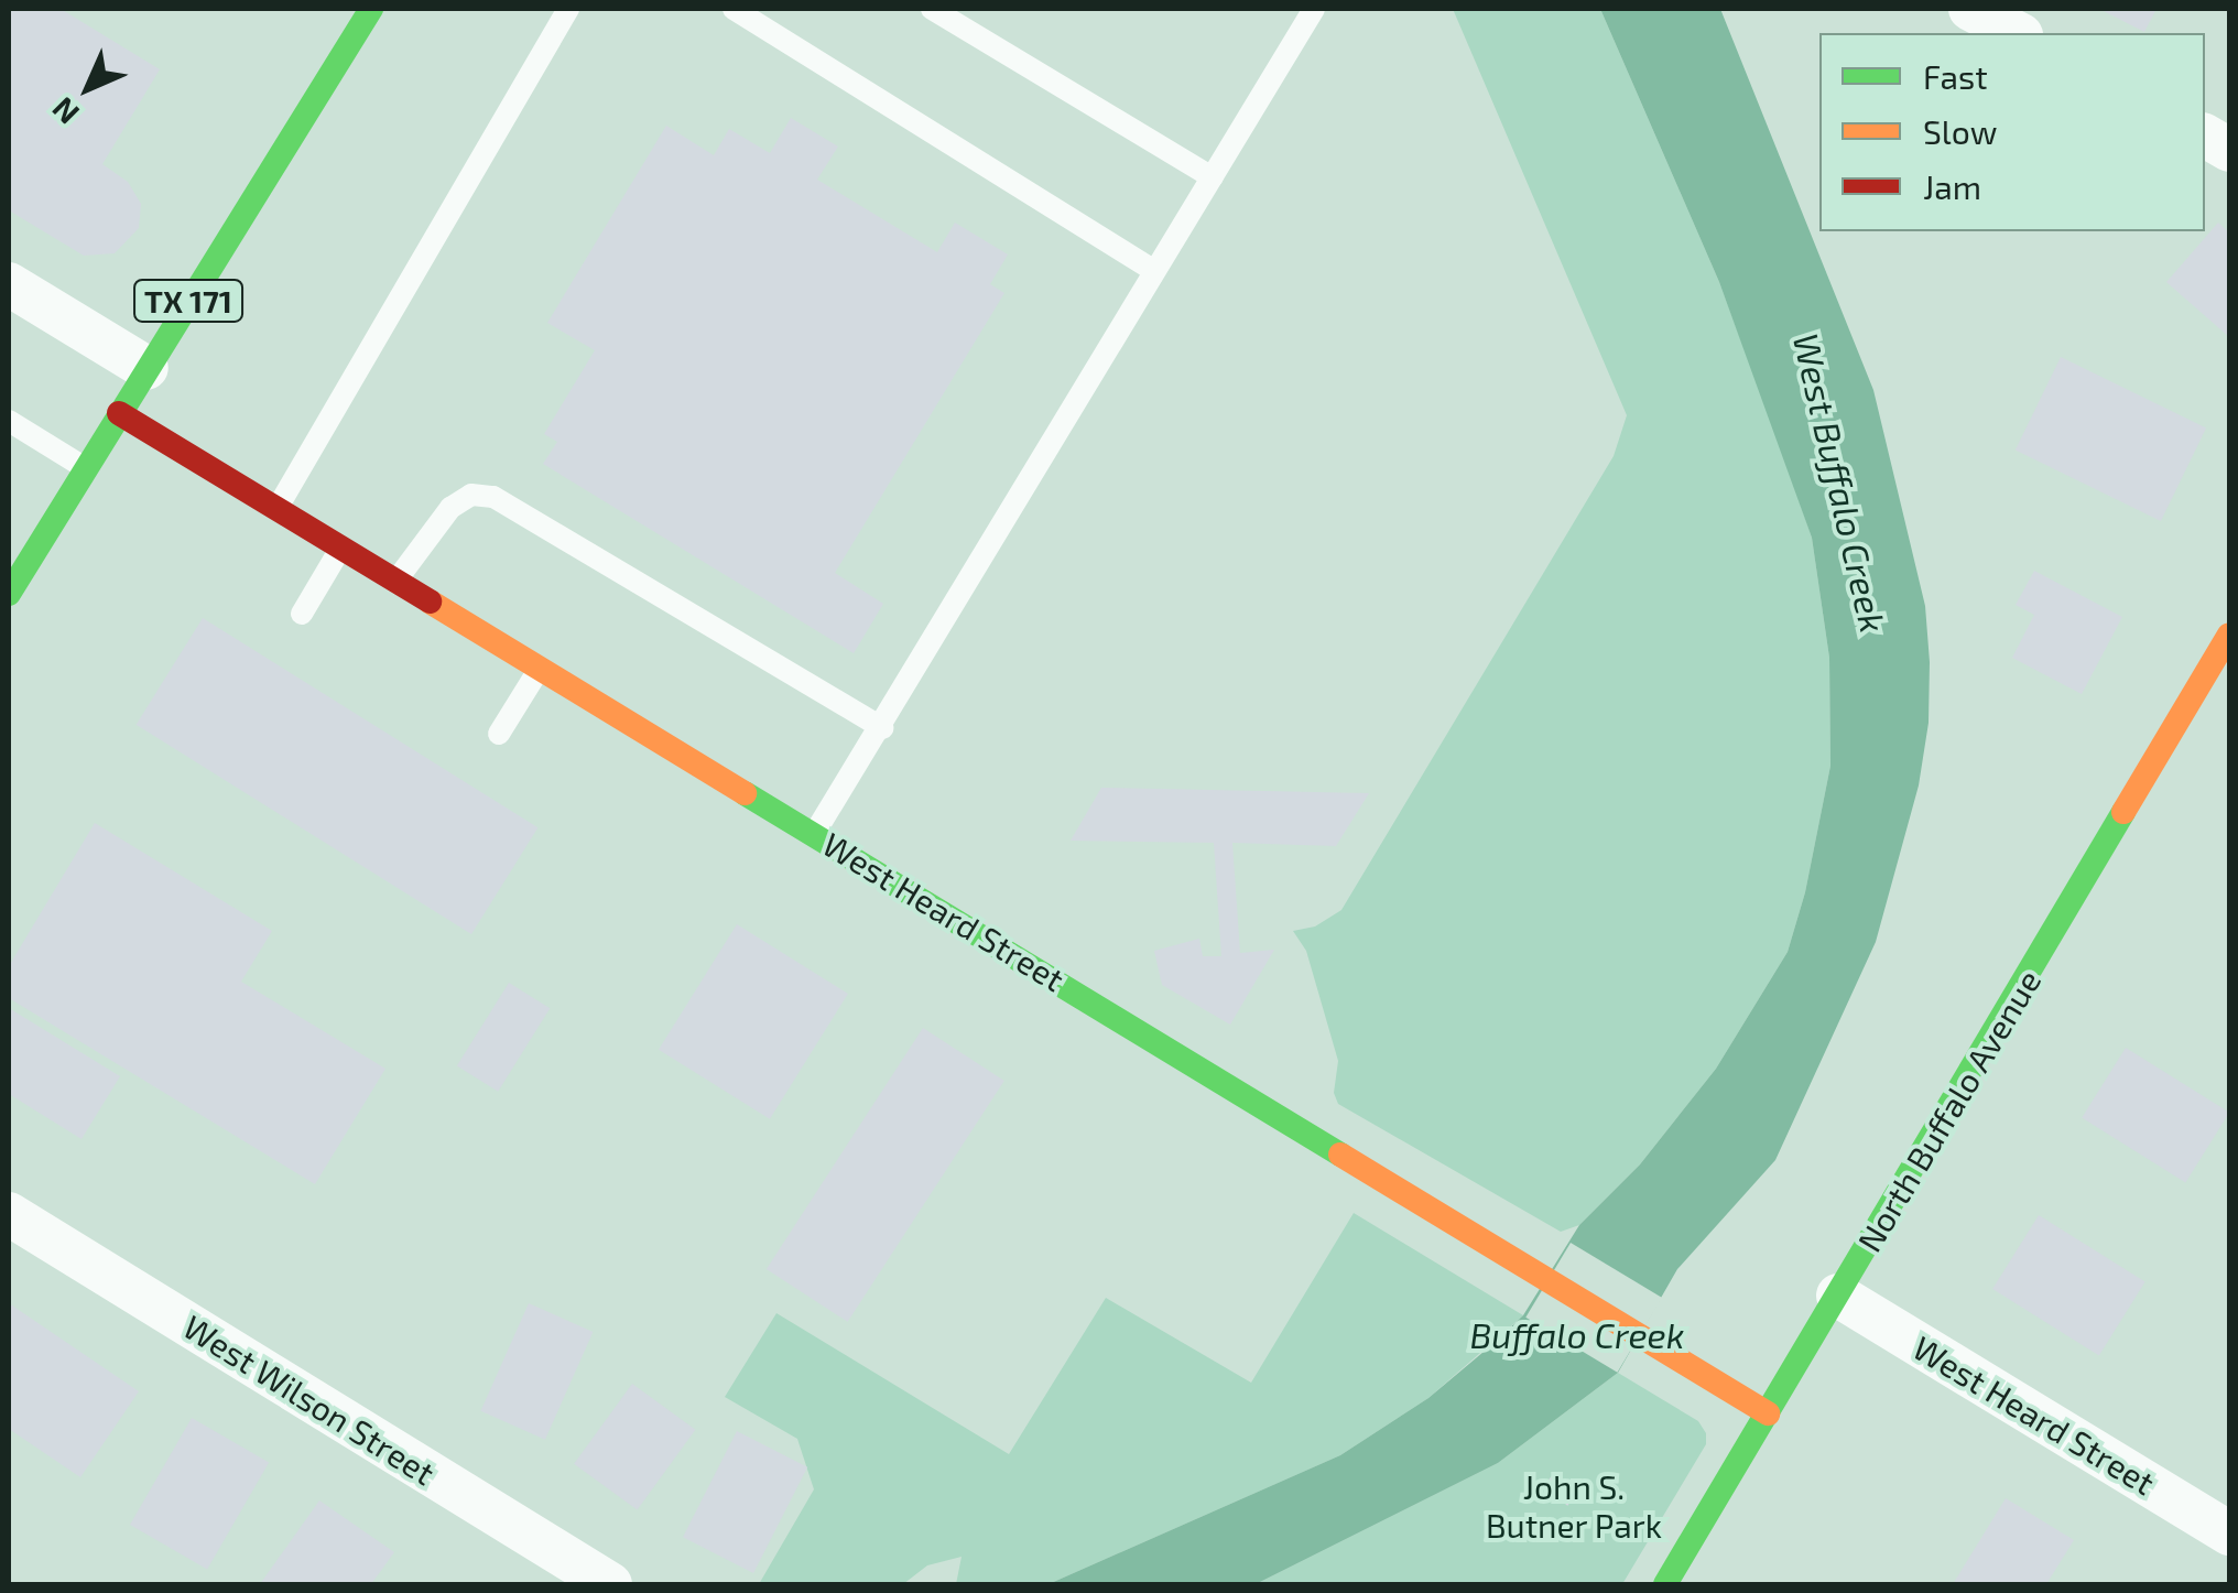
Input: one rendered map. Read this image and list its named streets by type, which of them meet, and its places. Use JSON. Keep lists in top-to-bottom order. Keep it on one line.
{"streets":{"street":["TX 171","West Heard Street","North Buffalo Avenue","West Wilson Street"]},"crossings":[["TX 171","West Heard Street"],["West Heard Street","North Buffalo Avenue"]],"water":["West Buffalo Creek","Buffalo Creek"],"parks":["John S. Butner Park"],"legend":["Fast","Slow","Jam"],"north":"bottom left"}
